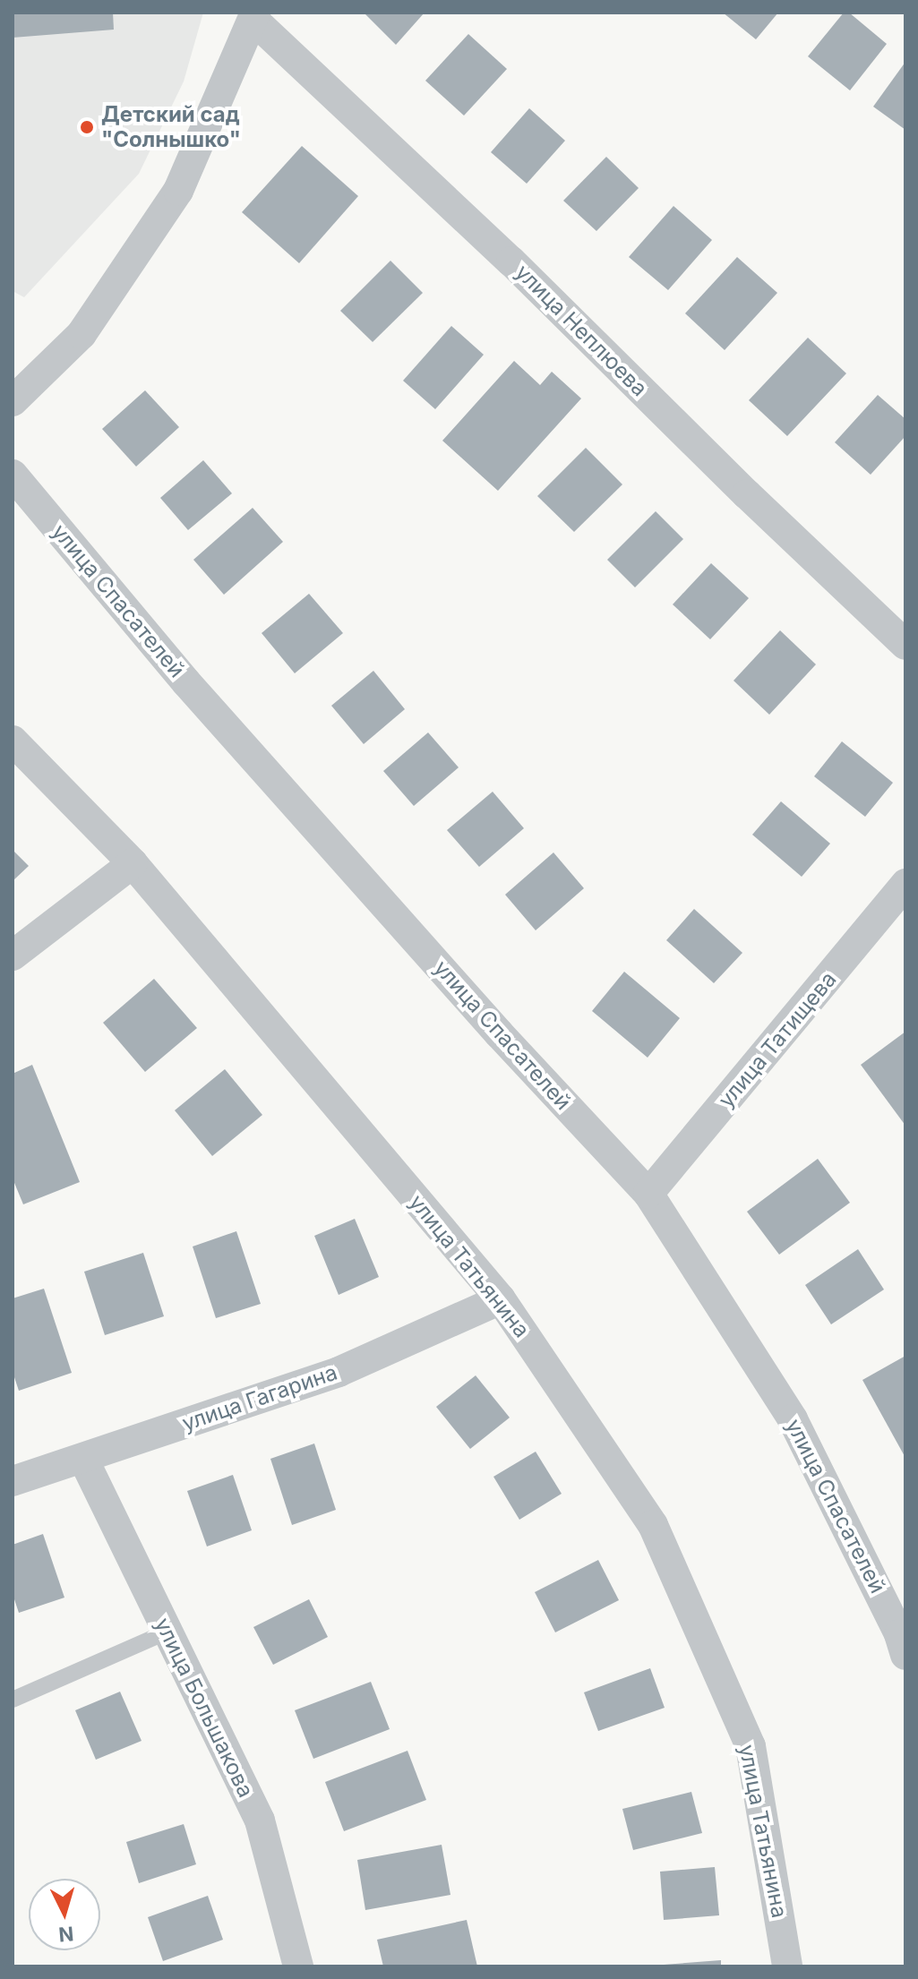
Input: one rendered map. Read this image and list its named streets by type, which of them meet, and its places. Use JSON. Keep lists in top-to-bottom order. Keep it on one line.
{"streets":{"street":["улица Неплюева","улица Спасателей","улица Татищева","улица Татьянина","улица Гагарина","улица Большакова"]},"crossings":[["улица Спасателей","улица Татищева"],["улица Татьянина","улица Гагарина"],["улица Гагарина","улица Большакова"]],"places":["Детский сад \"Солнышко\""],"north":"bottom"}
